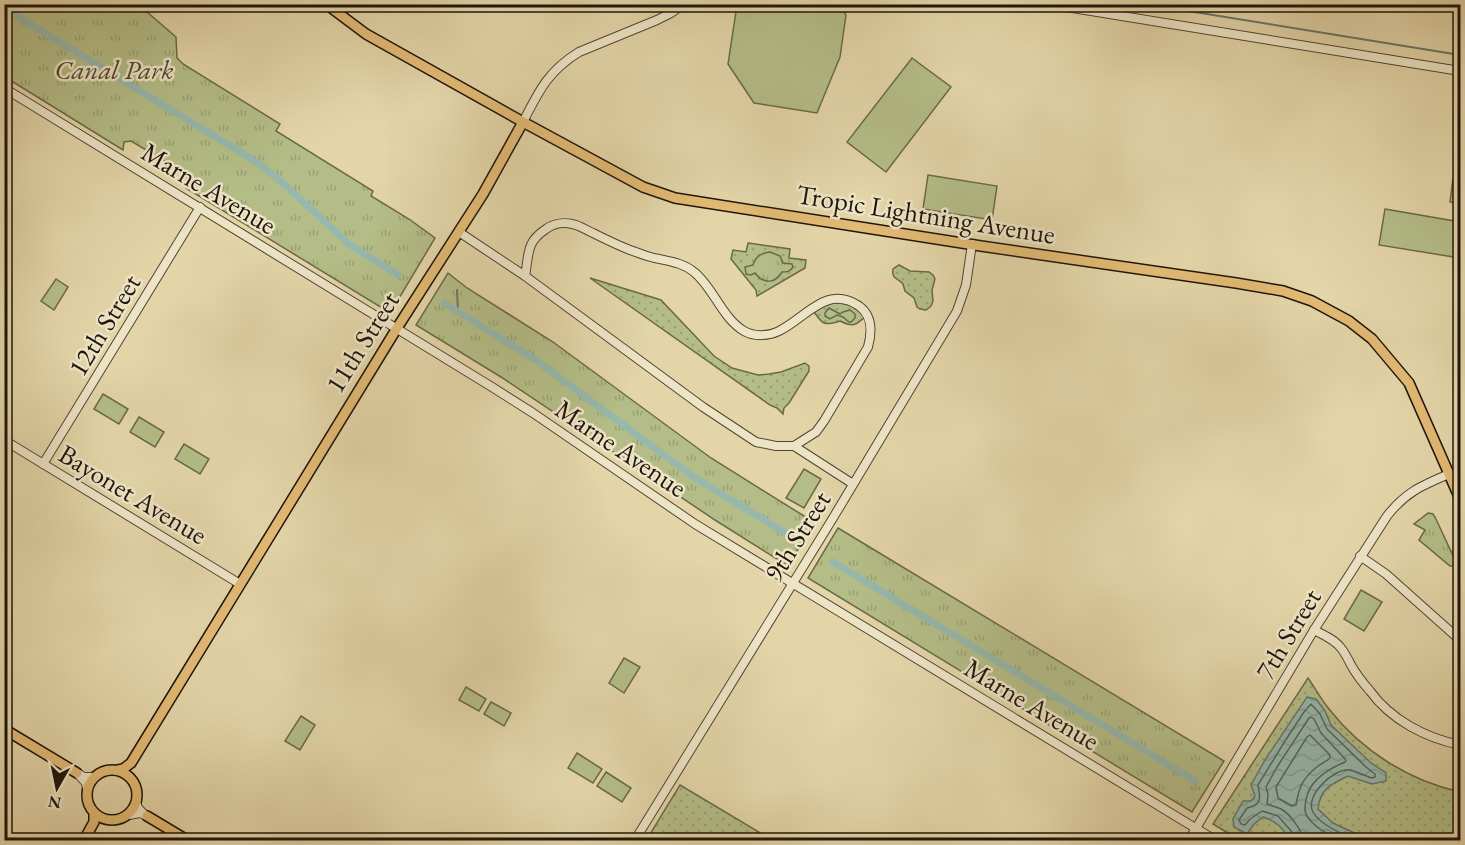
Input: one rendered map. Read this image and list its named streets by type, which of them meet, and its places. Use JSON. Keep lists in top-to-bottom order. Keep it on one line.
{"streets":{"main road":["Tropic Lightning Avenue","11th Street"],"street":["Marne Avenue","12th Street","Bayonet Avenue","9th Street","7th Street"]},"crossings":[["Marne Avenue","12th Street"],["Marne Avenue","11th Street"],["Marne Avenue","9th Street"],["Marne Avenue","7th Street"],["Tropic Lightning Avenue","11th Street"],["Tropic Lightning Avenue","9th Street"],["Tropic Lightning Avenue","7th Street"],["12th Street","Bayonet Avenue"],["11th Street","Bayonet Avenue"]],"parks":["Canal Park"],"north":"bottom"}
